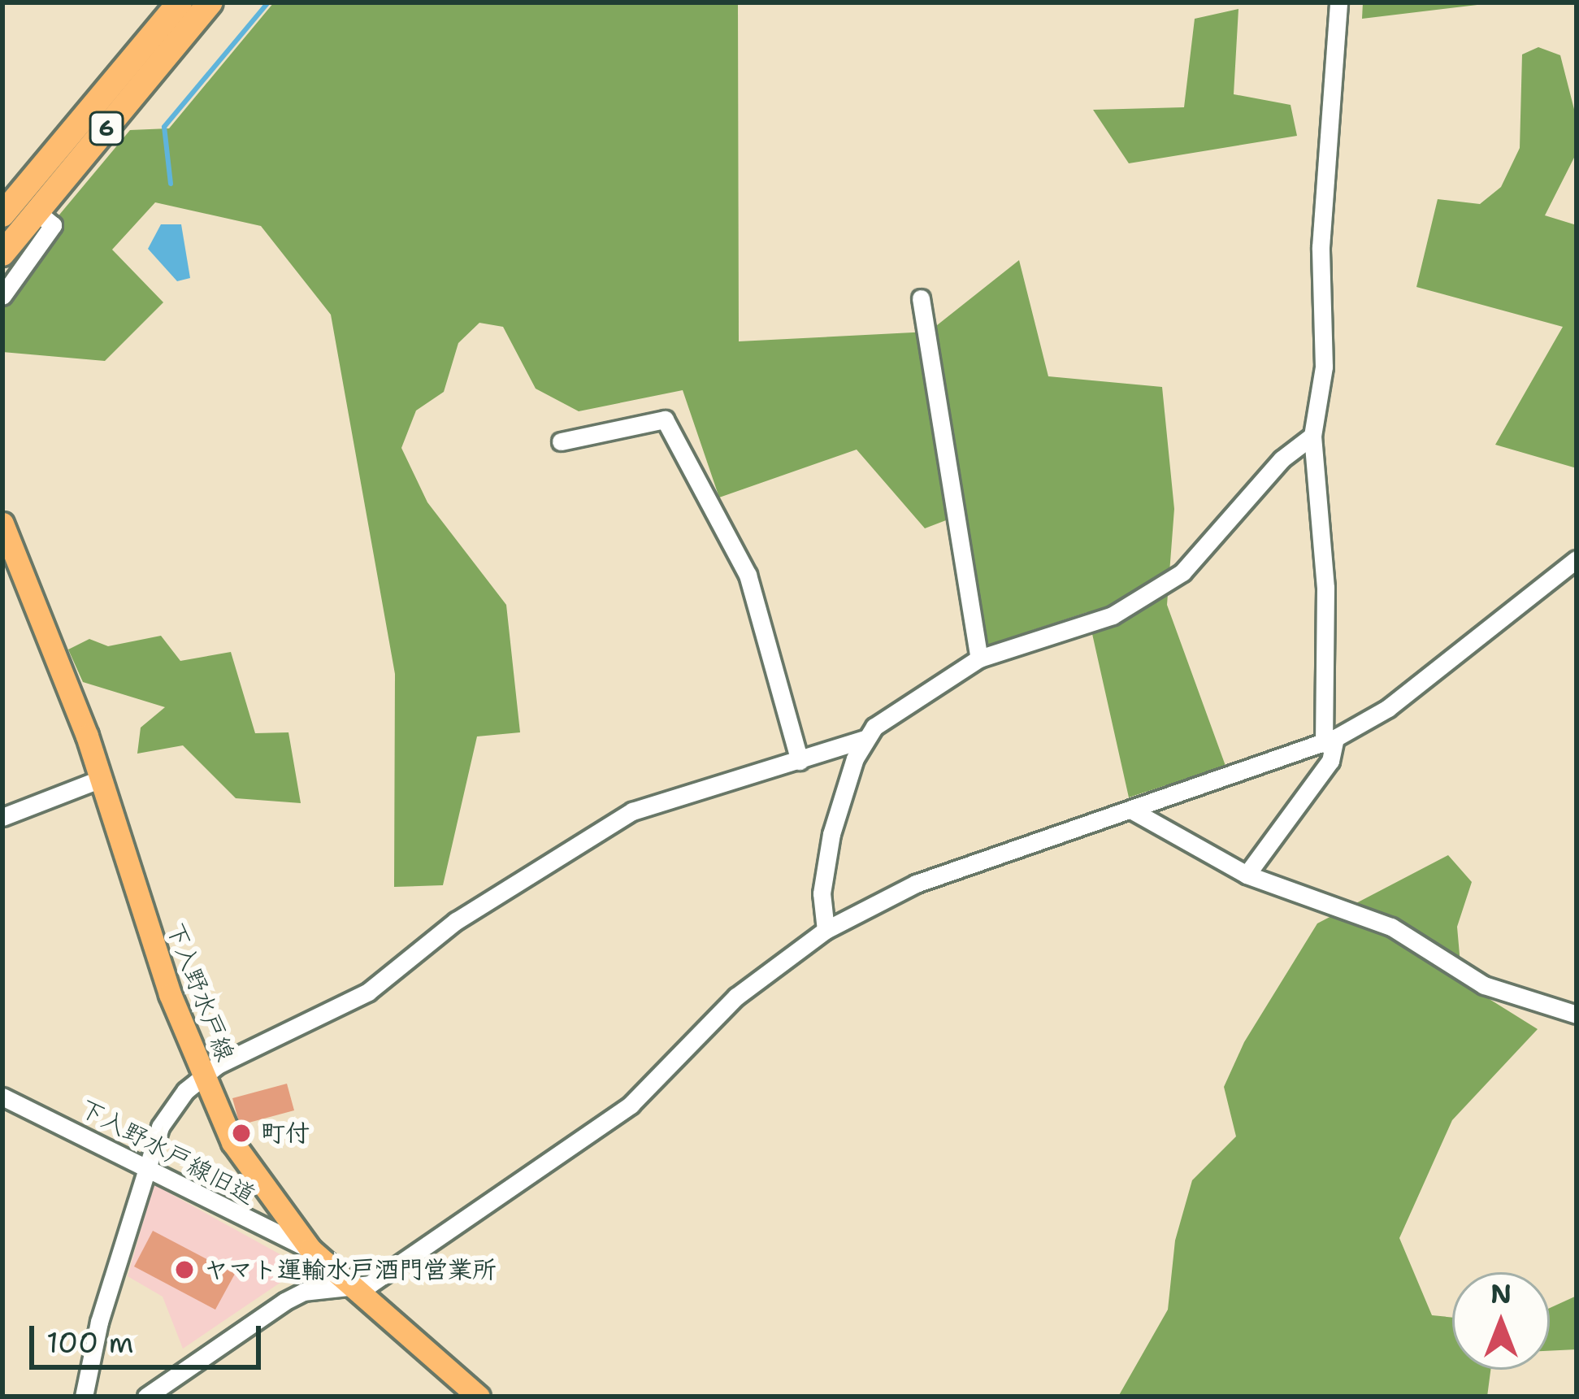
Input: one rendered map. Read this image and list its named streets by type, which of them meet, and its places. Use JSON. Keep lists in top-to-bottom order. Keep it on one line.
{"streets":{"highway":["6"],"main road":["下入野水戸線"],"street":["下入野水戸線旧道"]},"crossings":[["下入野水戸線","下入野水戸線旧道"]],"places":["町付","ヤマト運輸水戸酒門営業所"],"scale_bar":"100 m","north":"top"}
